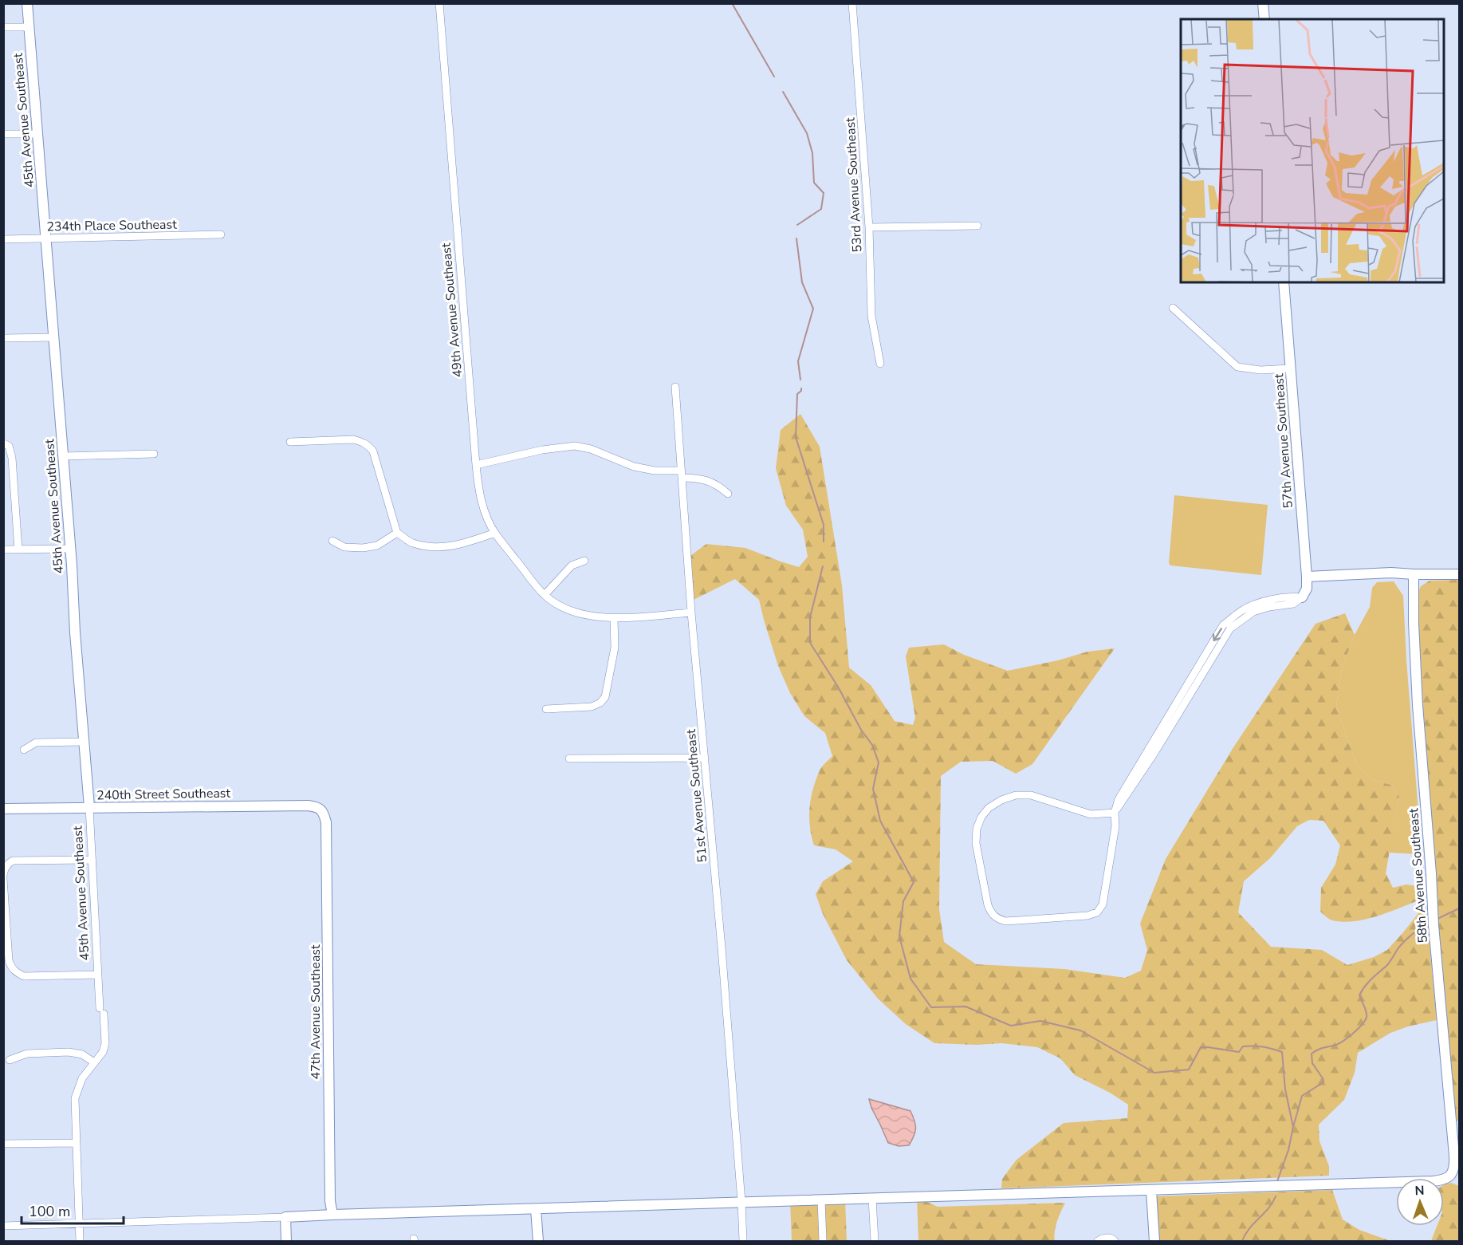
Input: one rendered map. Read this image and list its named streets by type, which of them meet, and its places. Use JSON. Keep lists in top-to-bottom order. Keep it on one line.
{"streets":{"street":["45th Avenue Southeast","53rd Avenue Southeast","234th Place Southeast","49th Avenue Southeast","57th Avenue Southeast","240th Street Southeast","51st Avenue Southeast","58th Avenue Southeast","47th Avenue Southeast"]},"crossings":[["45th Avenue Southeast","234th Place Southeast"],["45th Avenue Southeast","240th Street Southeast"],["240th Street Southeast","47th Avenue Southeast"]],"scale_bar":"100 m","north":"top"}
